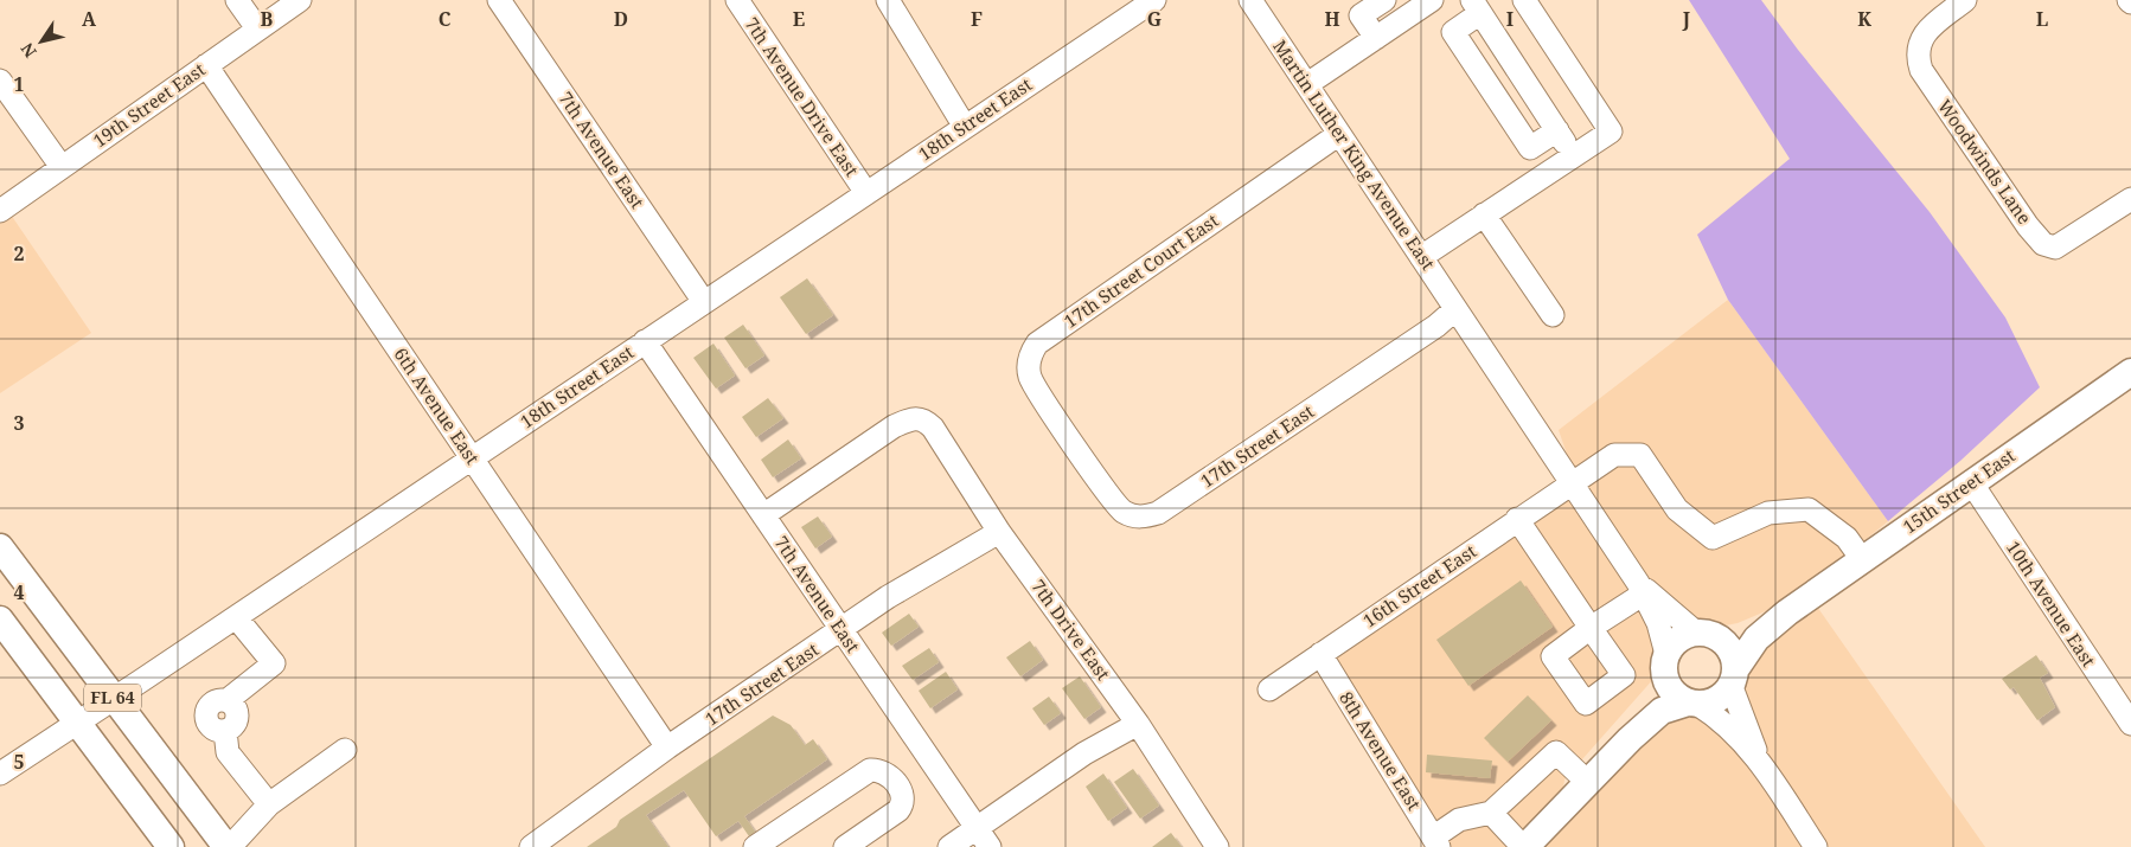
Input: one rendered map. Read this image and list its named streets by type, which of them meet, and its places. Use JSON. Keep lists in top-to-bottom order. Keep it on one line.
{"streets":{"main road":["15th Street East","FL 64"],"street":["7th Avenue Drive East","19th Street East","18th Street East","7th Avenue East","Martin Luther King Avenue East","Woodwinds Lane","17th Street Court East","6th Avenue East","17th Street East","16th Street East","10th Avenue East","7th Drive East","8th Avenue East"]},"crossings":[["7th Avenue Drive East","18th Street East"],["19th Street East","6th Avenue East"],["18th Street East","7th Avenue East"],["18th Street East","6th Avenue East"],["18th Street East","FL 64"],["7th Avenue East","17th Street East"],["7th Avenue East","7th Drive East"],["Martin Luther King Avenue East","17th Street Court East"],["Martin Luther King Avenue East","17th Street East"],["Martin Luther King Avenue East","16th Street East"],["17th Street Court East","17th Street East"],["6th Avenue East","17th Street East"],["17th Street East","7th Drive East"],["15th Street East","16th Street East"],["15th Street East","10th Avenue East"],["16th Street East","8th Avenue East"]],"north":"bottom left","grid":{"columns":["A","B","C","D","E","F","G","H","I","J","K","L"],"rows":["1","2","3","4","5"]}}
